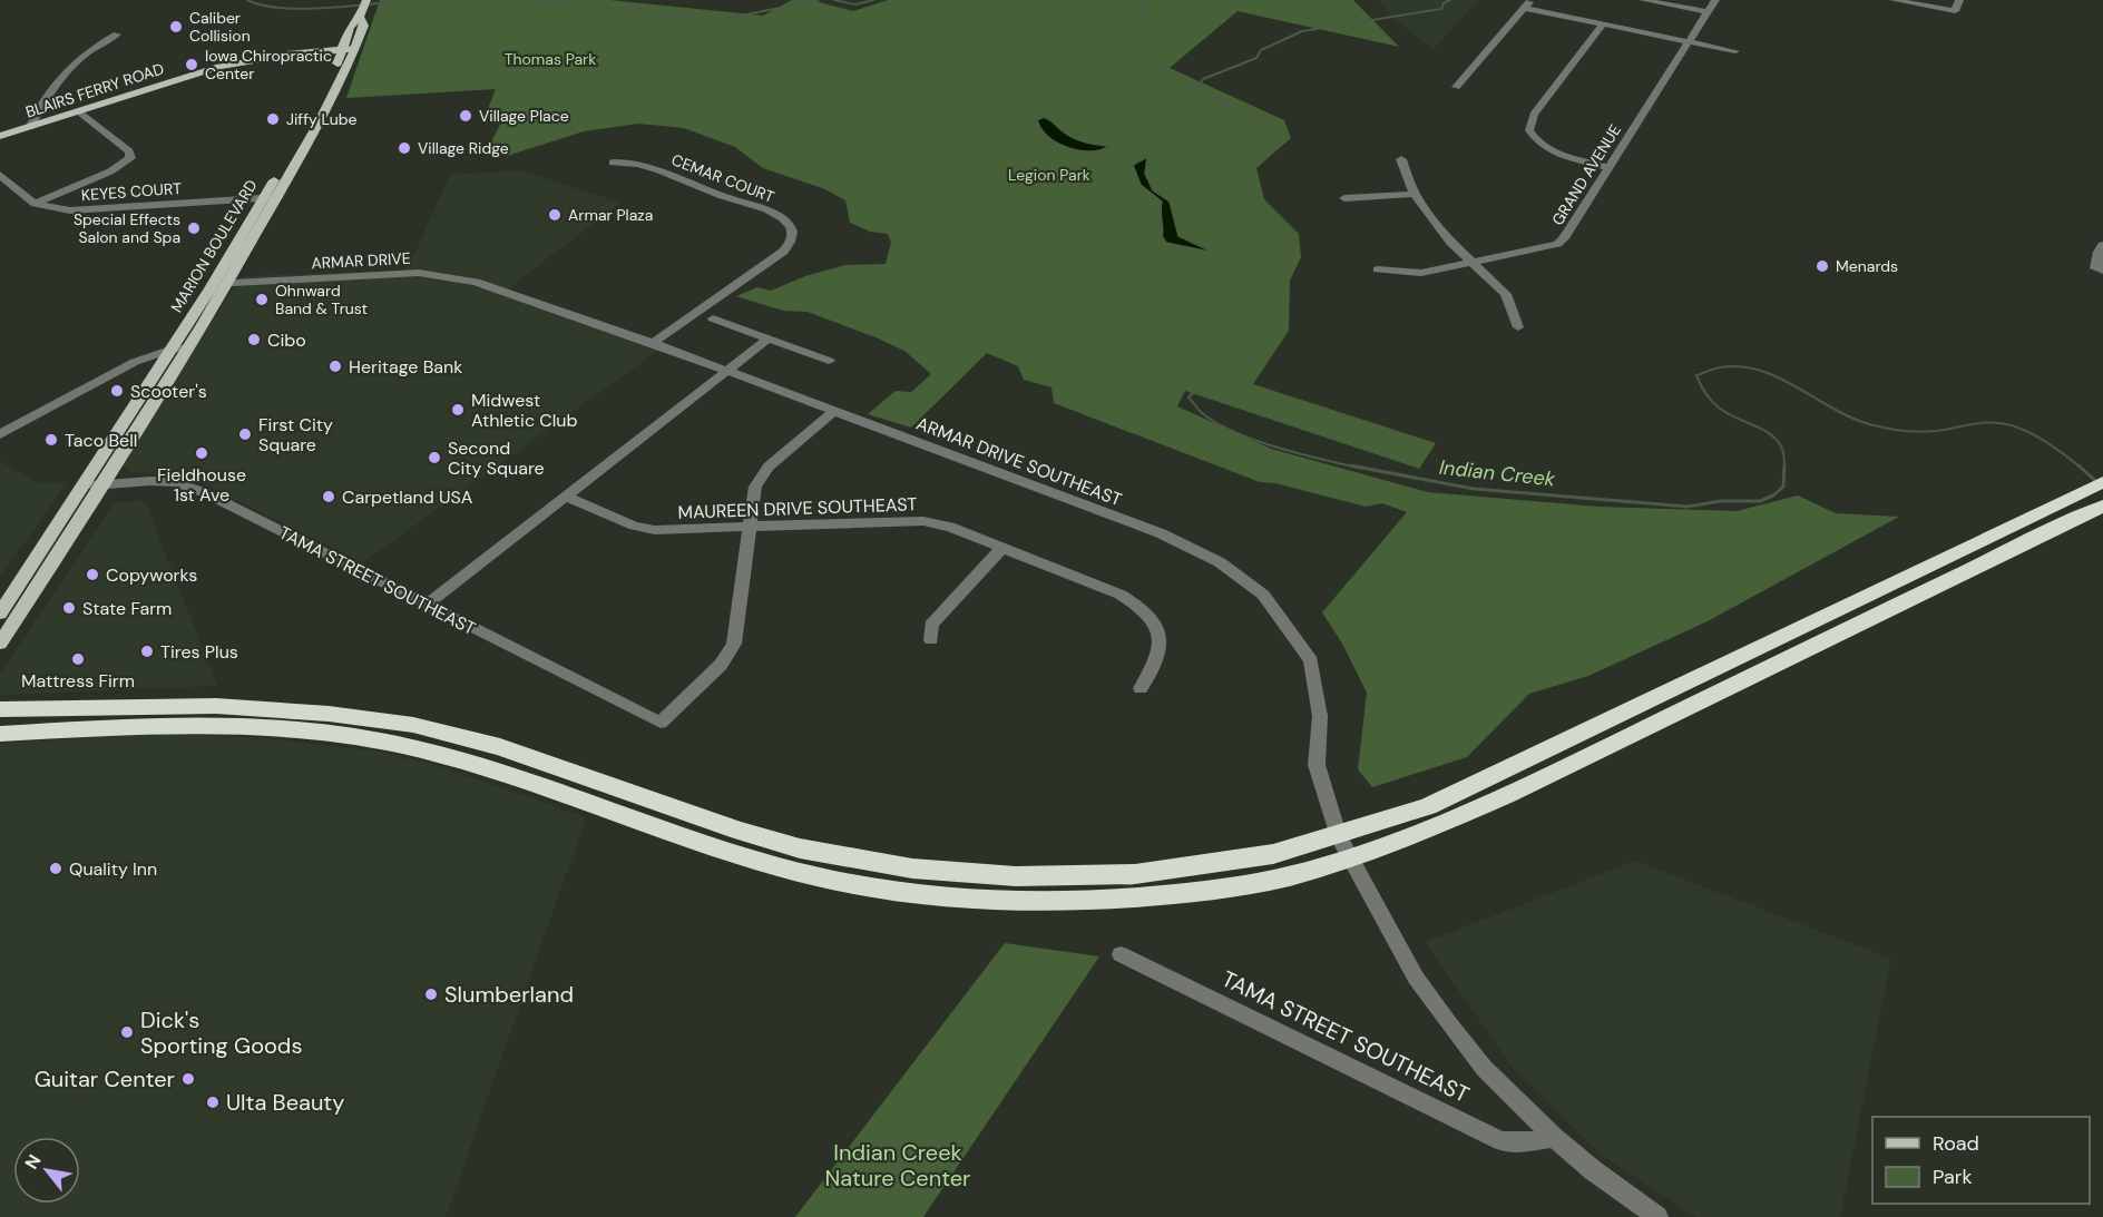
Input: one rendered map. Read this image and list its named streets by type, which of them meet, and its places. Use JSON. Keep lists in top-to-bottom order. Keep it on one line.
{"streets":{"main road":["BLAIRS FERRY ROAD","MARION BOULEVARD"],"street":["GRAND AVENUE","CEMAR COURT","KEYES COURT","ARMAR DRIVE","ARMAR DRIVE SOUTHEAST","MAUREEN DRIVE SOUTHEAST","TAMA STREET SOUTHEAST"]},"crossings":[["BLAIRS FERRY ROAD","MARION BOULEVARD"],["CEMAR COURT","ARMAR DRIVE SOUTHEAST"],["KEYES COURT","MARION BOULEVARD"],["MARION BOULEVARD","ARMAR DRIVE"],["MARION BOULEVARD","TAMA STREET SOUTHEAST"],["ARMAR DRIVE","ARMAR DRIVE SOUTHEAST"],["ARMAR DRIVE SOUTHEAST","TAMA STREET SOUTHEAST"],["MAUREEN DRIVE SOUTHEAST","TAMA STREET SOUTHEAST"]],"water":["Indian Creek"],"parks":["Thomas Park","Legion Park","Indian Creek Nature Center"],"places":["Caliber Collision","Iowa Chiropractic Center","Village Place","Jiffy Lube","Village Ridge","Armar Plaza","Special Effects Salon and Spa","Menards","Ohnward Band & Trust","Cibo","Heritage Bank","Scooter's","Midwest Athletic Club","First City Square","Taco Bell","Fieldhouse 1st Ave","Second City Square","Carpetland USA","Copyworks","State Farm","Tires Plus","Mattress Firm","Quality Inn","Slumberland","Dick's Sporting Goods","Guitar Center","Ulta Beauty"],"legend":["Road","Park"],"north":"top left"}
